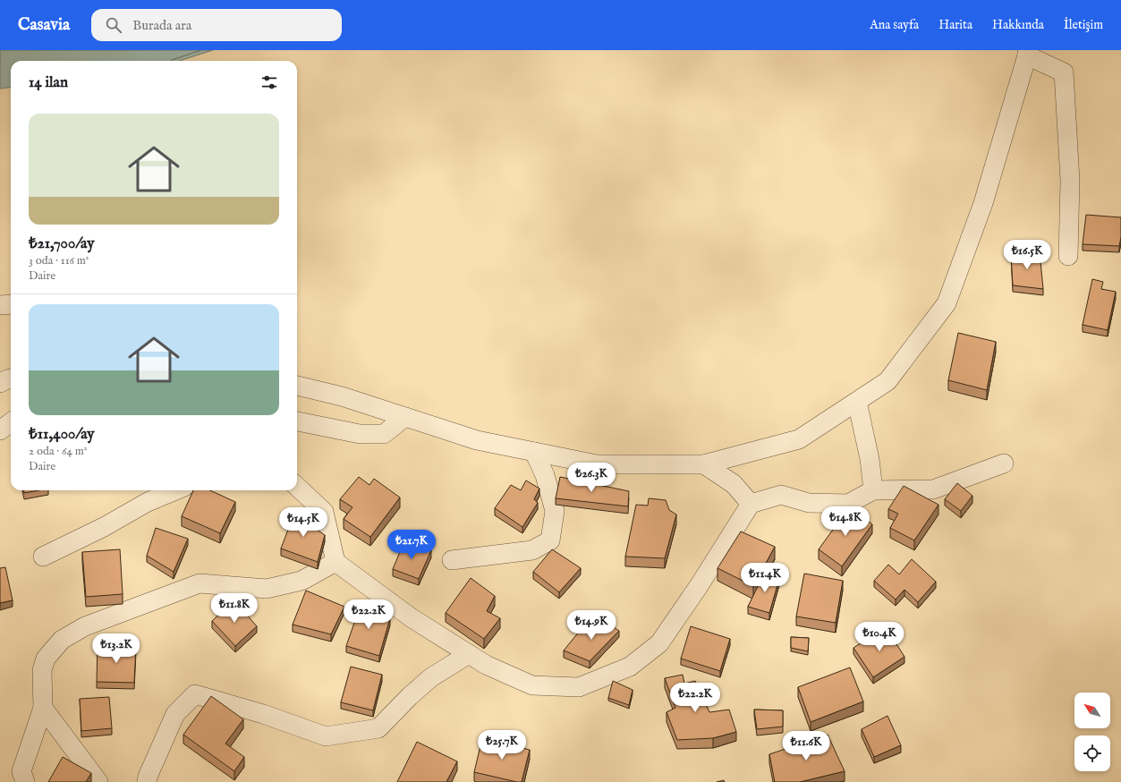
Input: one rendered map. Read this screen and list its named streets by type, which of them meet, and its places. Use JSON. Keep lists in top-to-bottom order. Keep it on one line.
{"north":"top left","page":{"header":"Casavia","search":"Burada ara","nav":["Ana sayfa","Harita","Hakkında","İletişim"],"heading":"14 ilan","list":[{"name":"₺21,700/ay","note":"3 oda · 116 m² · Daire"},{"name":"₺11,400/ay","note":"2 oda · 64 m² · Daire"}],"price":["₺16.5K","₺26.3K","₺14.8K","₺14.5K","₺21.7K","₺11.4K","₺11.8K","₺22.2K","₺14.9K","₺10.4K","₺13.2K","₺22.2K","₺25.7K","₺11.6K"]}}
